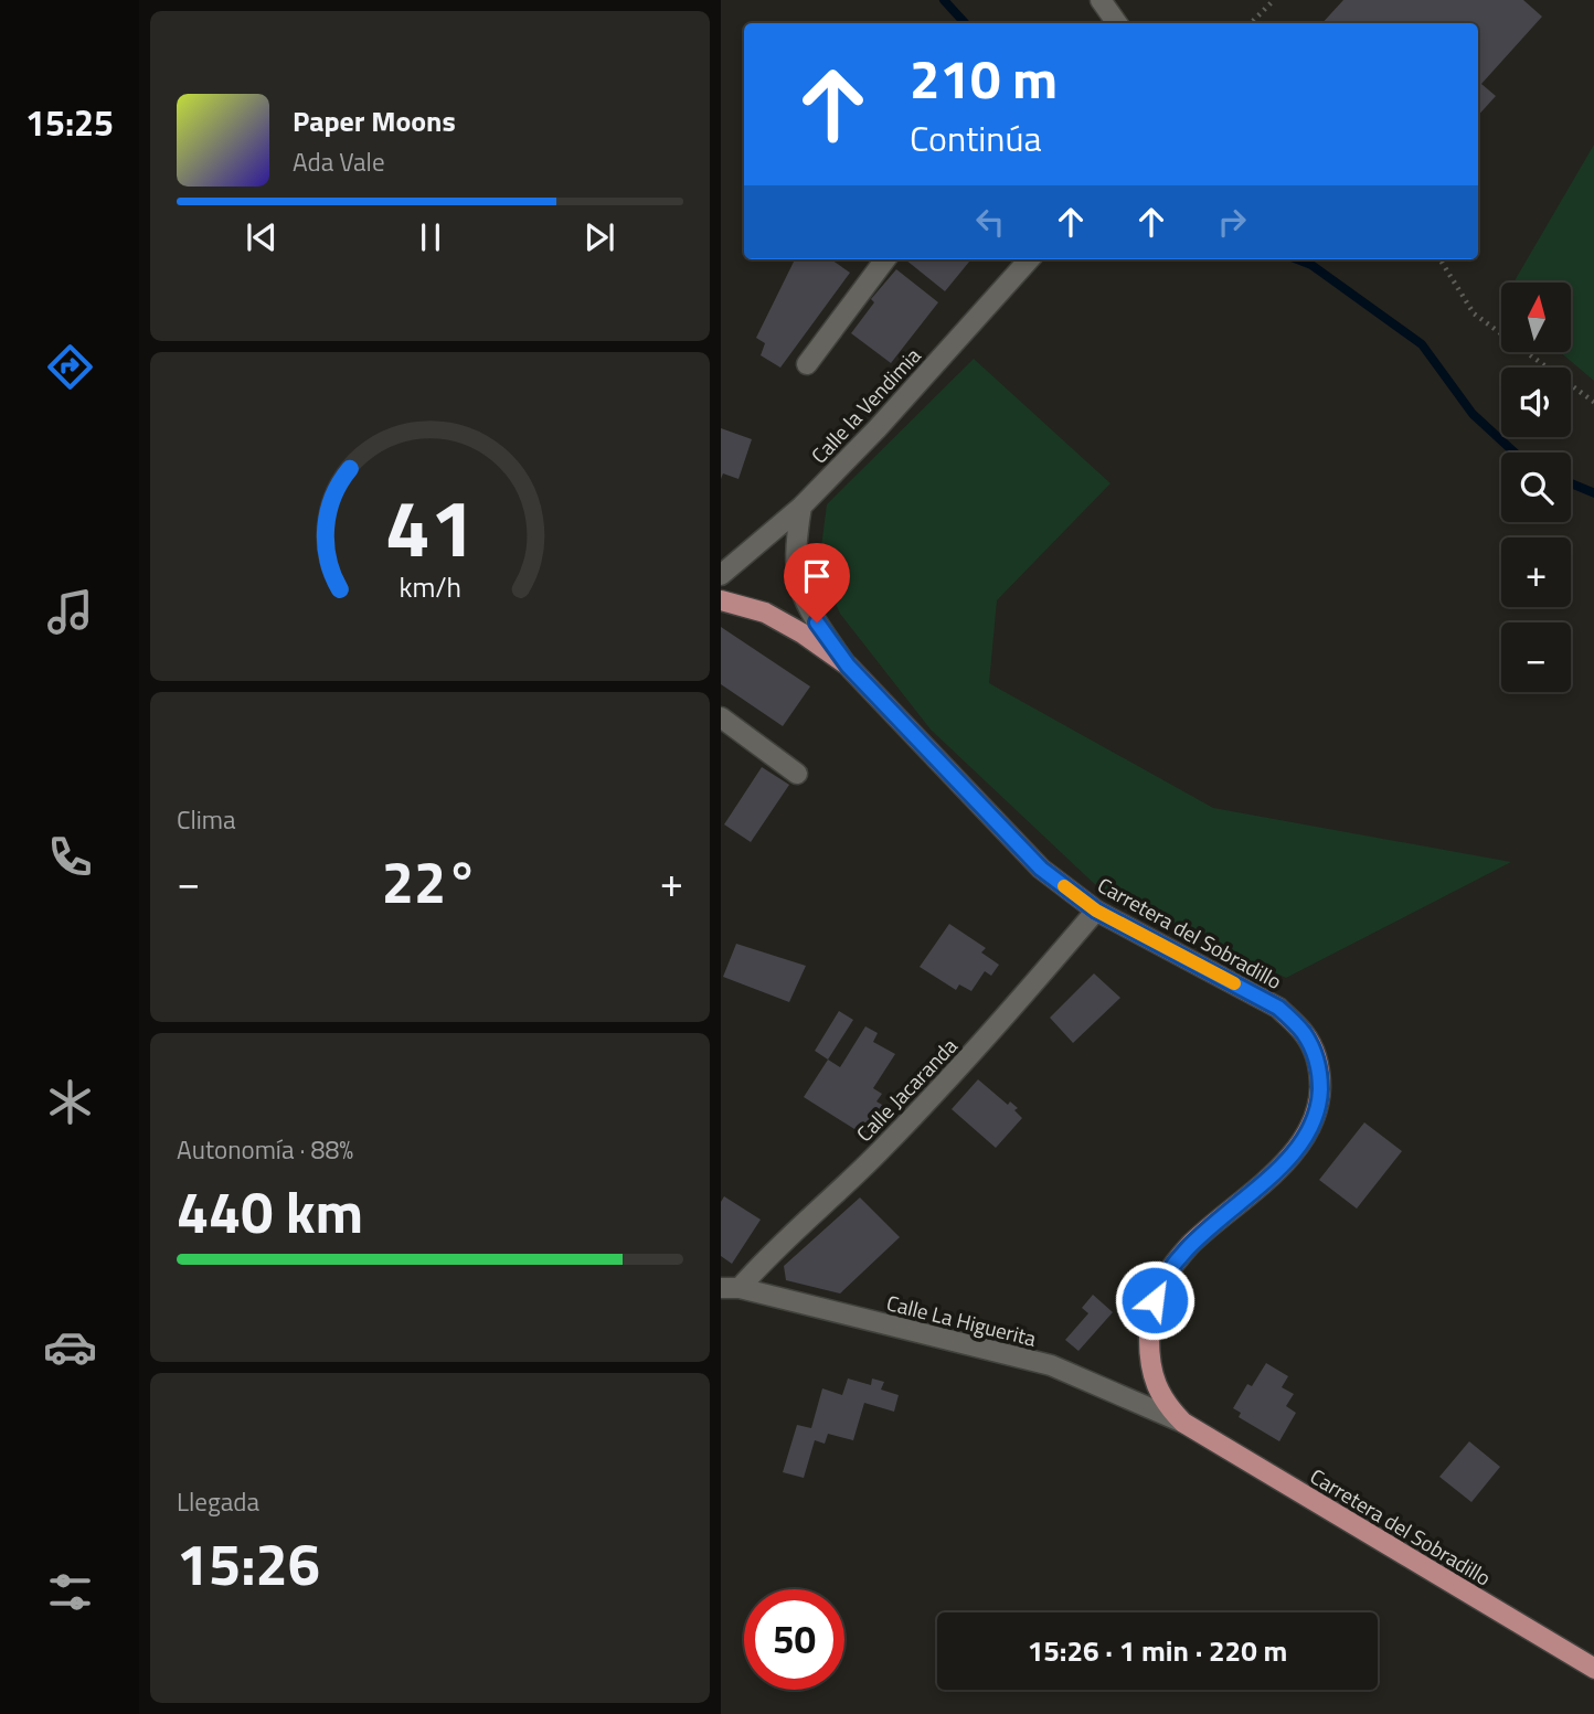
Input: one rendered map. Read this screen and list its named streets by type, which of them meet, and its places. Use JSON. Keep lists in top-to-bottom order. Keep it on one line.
{"streets":{"main road":["Carretera del Sobradillo"],"street":["Calle la Vendimia","Calle Jacaranda","Calle La Higuerita"]},"crossings":[["Carretera del Sobradillo","Calle Jacaranda"],["Carretera del Sobradillo","Calle La Higuerita"],["Calle Jacaranda","Calle La Higuerita"]],"north":"top","page":{"tabs":"15:25","turn":["210 m","Continúa"],"song":["Paper Moons","Ada Vale"],"map_buttons":["+","−"],"tile":["Clima",["Autonomía · 88%","440 km"],["Llegada","15:26"]],"heat":["−","22°","+"],"limit":"50","trip":"15:26 · 1 min · 220 m","gauge":["41","km/h"]}}
